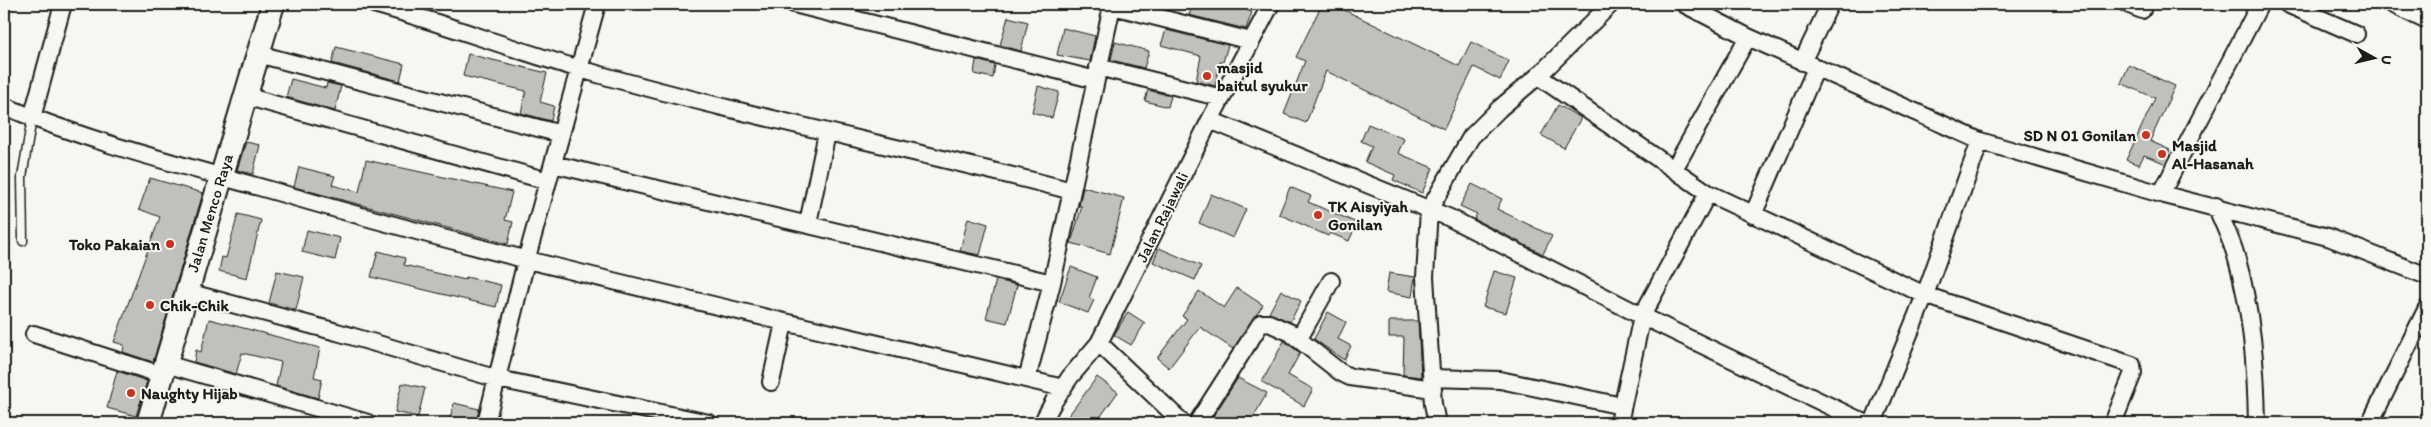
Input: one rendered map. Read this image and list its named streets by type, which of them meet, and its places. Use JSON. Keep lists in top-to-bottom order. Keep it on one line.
{"streets":{"main road":["Jalan Menco Raya"],"street":["Jalan Rajawali"]},"places":["masjid baitul syukur","SD N 01 Gonilan","Masjid Al-Hasanah","TK Aisyiyah Gonilan","Toko Pakaian","Chik-Chik","Naughty Hijab"],"north":"right"}
